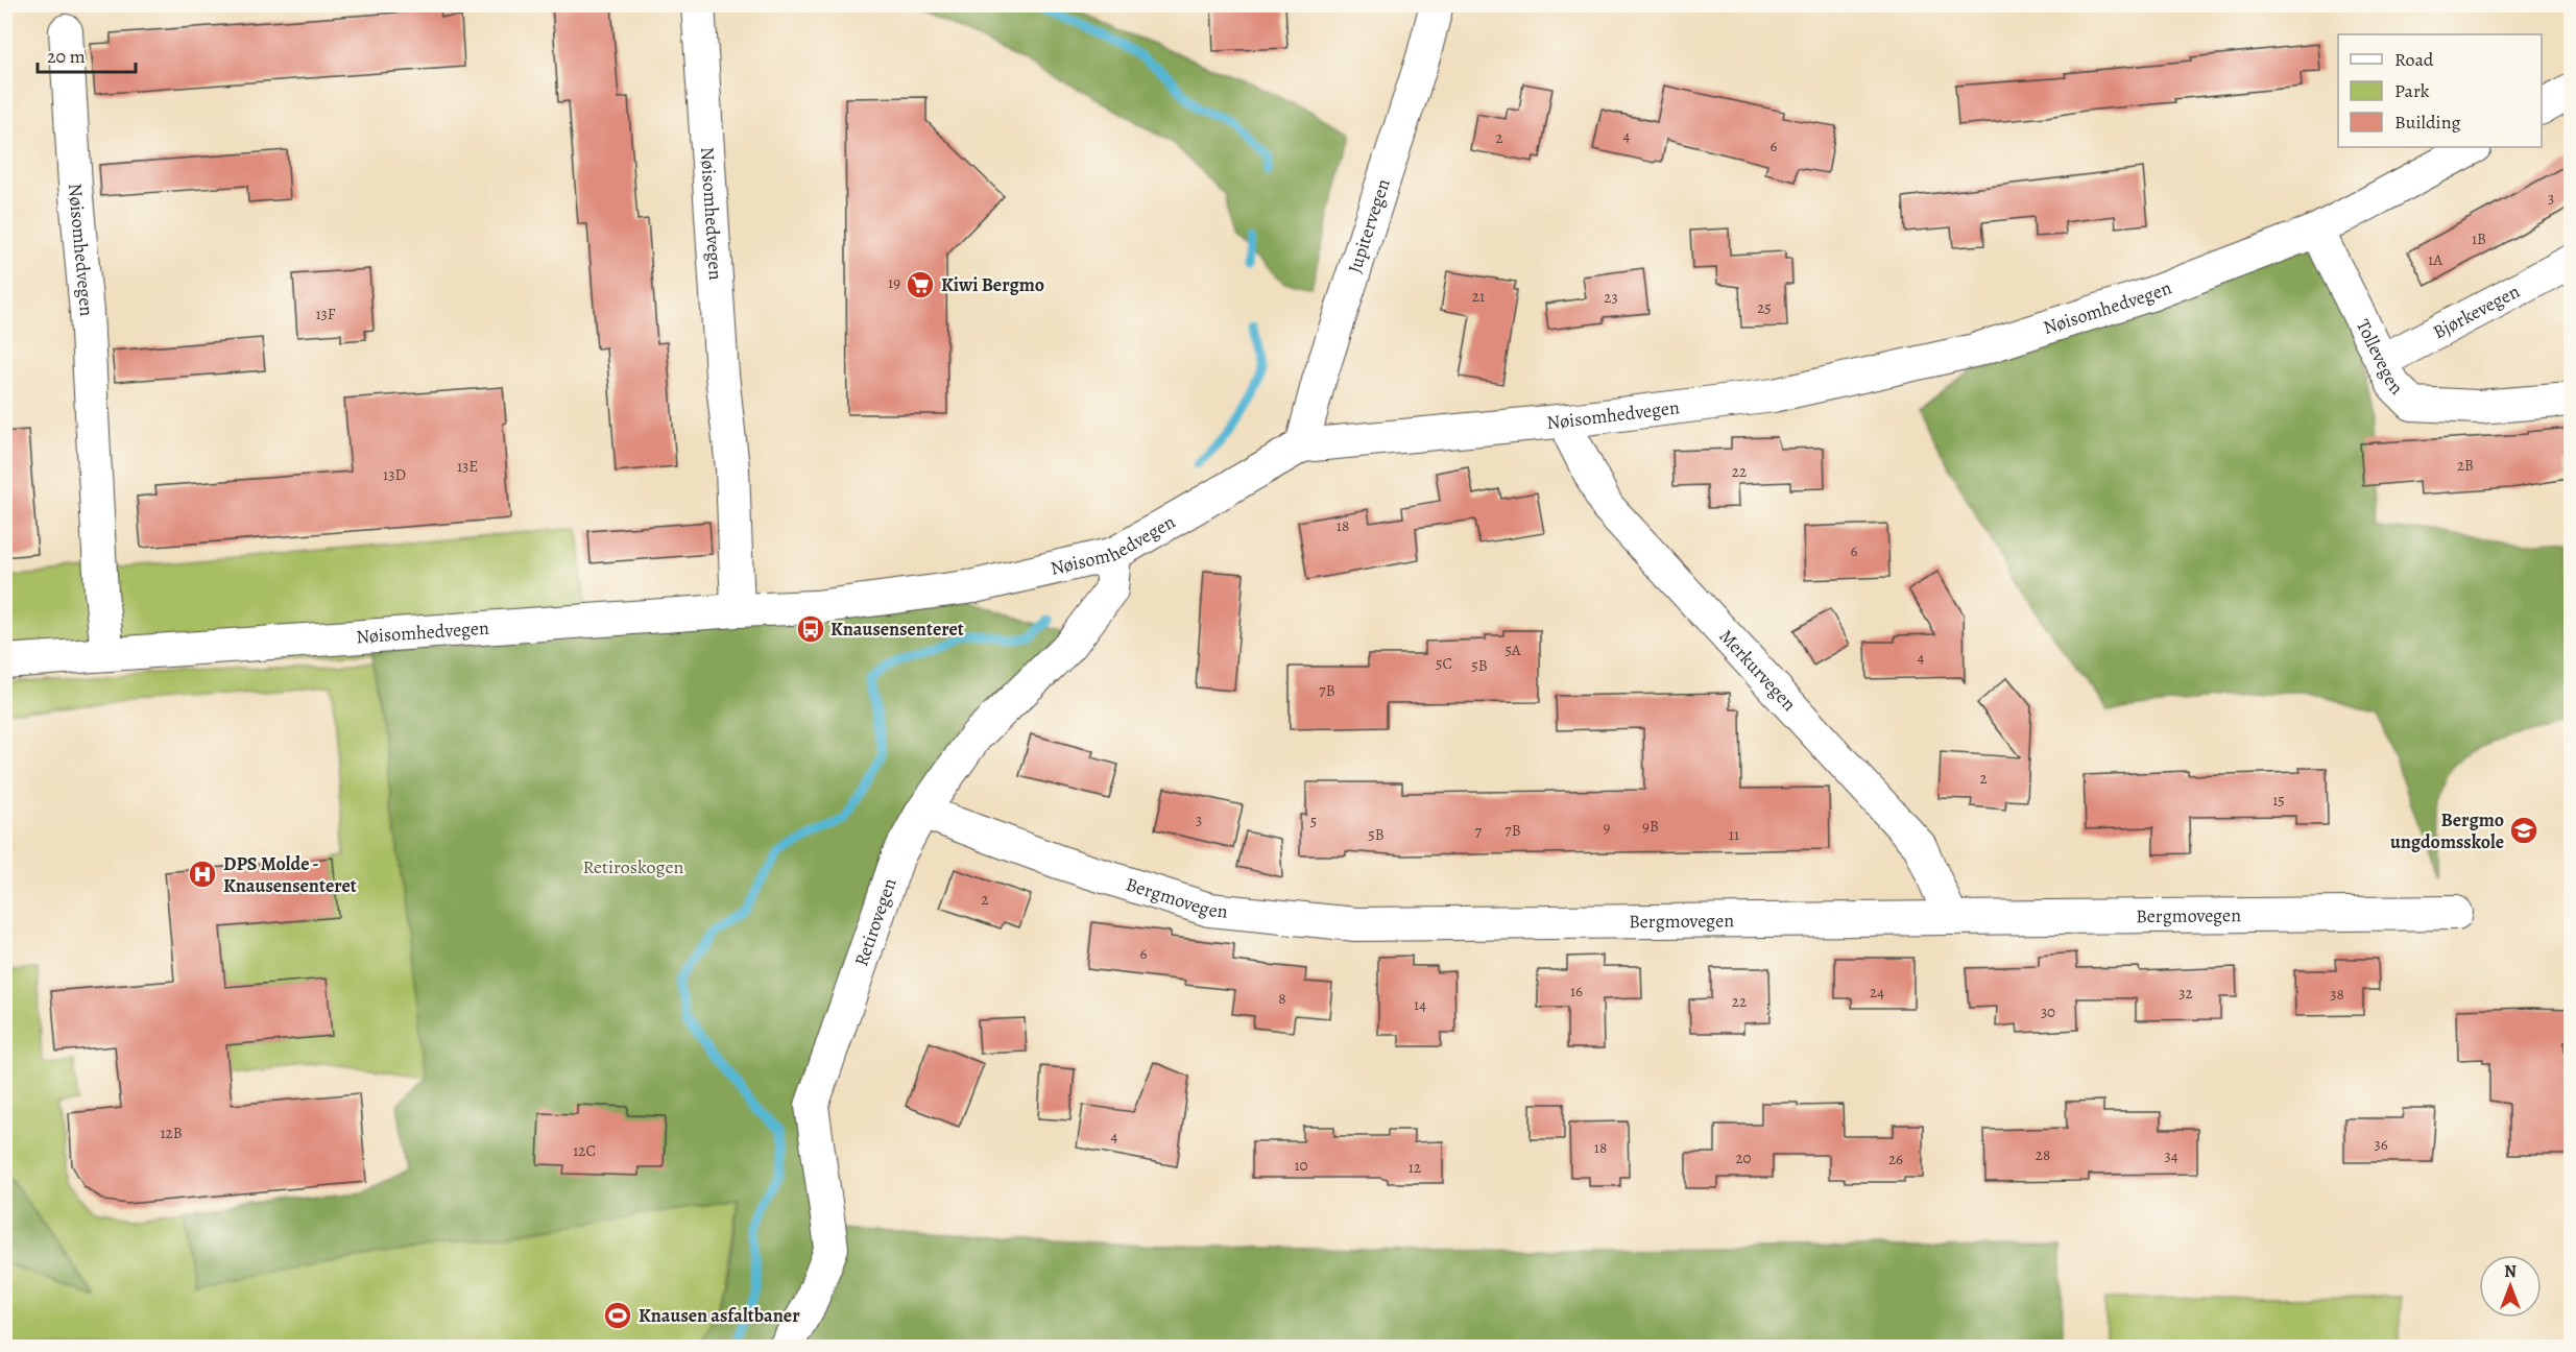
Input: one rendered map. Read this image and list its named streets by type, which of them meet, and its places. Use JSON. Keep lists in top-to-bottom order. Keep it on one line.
{"streets":{"street":["Nøisomhedvegen","Jupitervegen","Bjørkevegen","Tollevegen","Merkurvegen","Bergmovegen","Retirovegen"]},"crossings":[["Nøisomhedvegen","Jupitervegen"],["Nøisomhedvegen","Tollevegen"],["Nøisomhedvegen","Merkurvegen"],["Nøisomhedvegen","Retirovegen"],["Bjørkevegen","Tollevegen"],["Merkurvegen","Bergmovegen"],["Bergmovegen","Retirovegen"]],"parks":["Retiroskogen"],"places":{"supermarket":["Kiwi Bergmo"],"bus stop":["Knausensenteret"],"school or university":["Bergmo ungdomsskole"],"hospital":["DPS Molde - Knausensenteret"],"sports":["Knausen asfaltbaner"]},"house_numbers":["4","2","6","3","1B","1A","19","21","23","25","13F","2B","13E","22","13D","18","6","5A","4","5C","5B","7B","2","15","3","5","9B","9","7B","7","5B","11","2","6","16","24","32","38","8","22","14","30","12B","4","36","18","12C","28","34","20","26","10","12"],"legend":["Road","Park","Building"],"scale_bar":"20 m","north":"top"}
